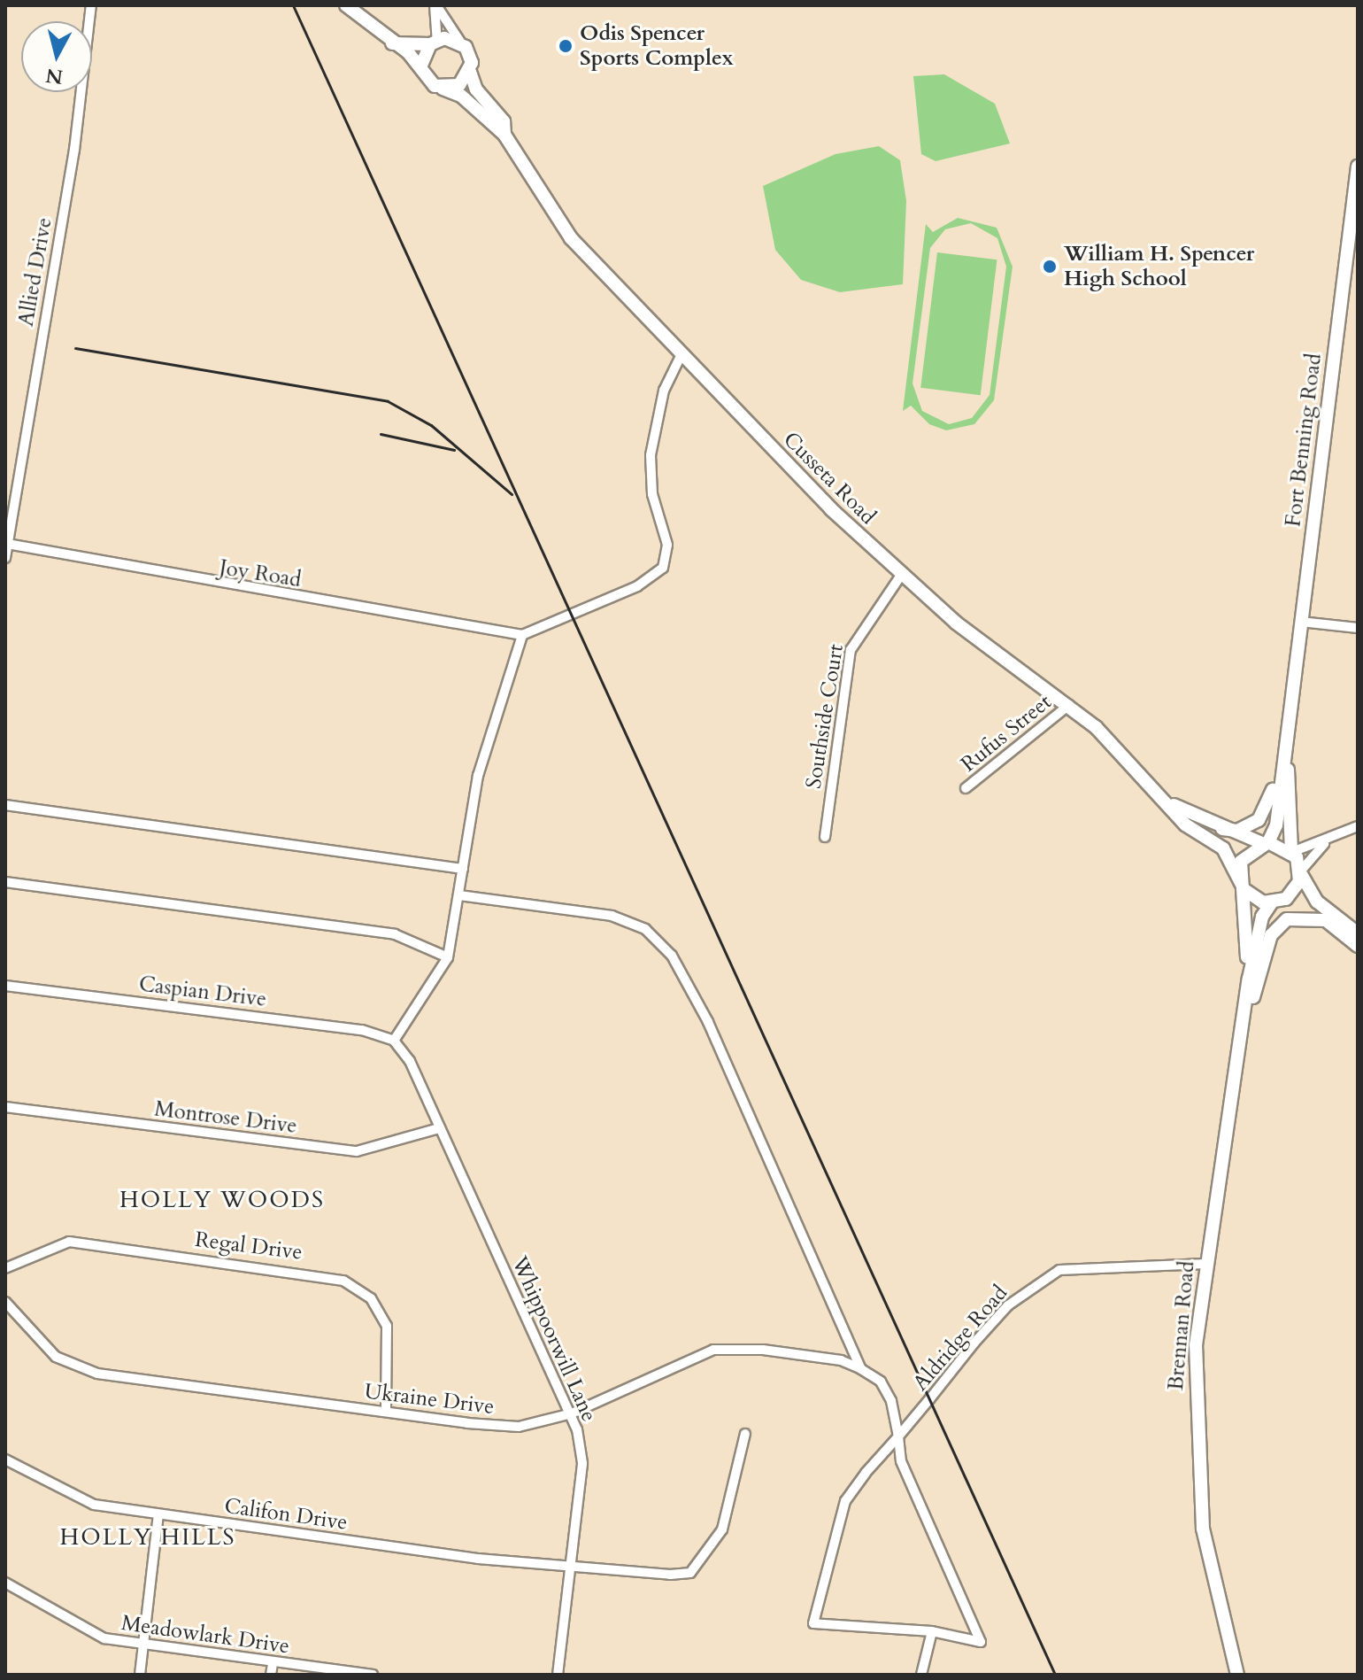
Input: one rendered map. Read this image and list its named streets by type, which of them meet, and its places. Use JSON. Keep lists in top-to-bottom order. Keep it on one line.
{"streets":{"street":["Allied Drive","Fort Benning Road","Cusseta Road","Joy Road","Southside Court","Rufus Street","Caspian Drive","Montrose Drive","Regal Drive","Brennan Road","Aldridge Road","Whippoorwill Lane","Ukraine Drive","Califon Drive","Meadowlark Drive"]},"crossings":[["Allied Drive","Joy Road"],["Fort Benning Road","Cusseta Road"],["Fort Benning Road","Brennan Road"],["Cusseta Road","Southside Court"],["Cusseta Road","Rufus Street"],["Cusseta Road","Brennan Road"],["Caspian Drive","Whippoorwill Lane"],["Montrose Drive","Whippoorwill Lane"],["Regal Drive","Ukraine Drive"],["Brennan Road","Aldridge Road"],["Whippoorwill Lane","Ukraine Drive"],["Whippoorwill Lane","Califon Drive"]],"districts":["HOLLY WOODS","HOLLY HILLS"],"places":["Odis Spencer Sports Complex","William H. Spencer High School"],"north":"bottom"}
